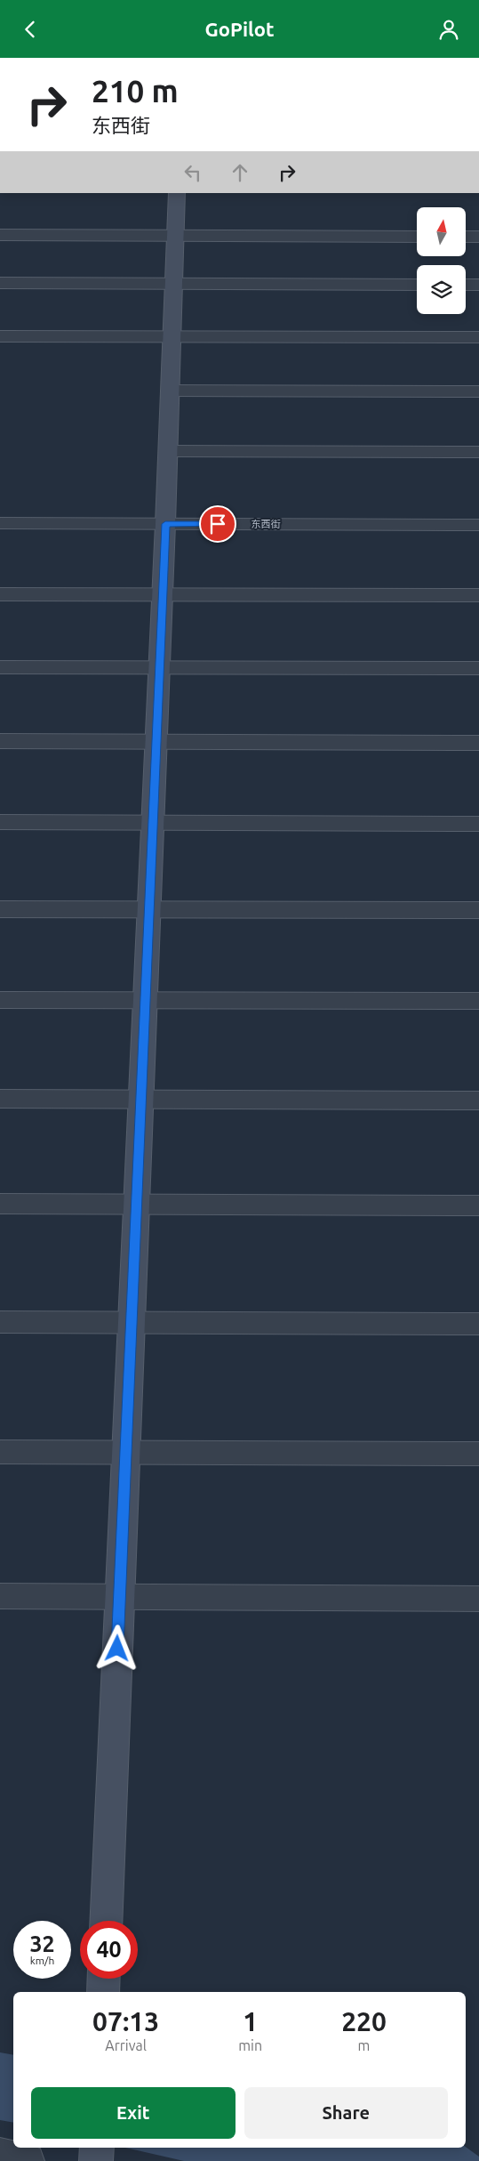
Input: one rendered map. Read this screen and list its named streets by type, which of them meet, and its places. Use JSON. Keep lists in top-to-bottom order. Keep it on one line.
{"streets":{"street":["东西街"]},"north":"top","page":{"header":"GoPilot","turn":["210 m","东西街"],"speed":"32 km/h","limit":"40","eta":["07:13","Arrival","1","min","220","m"],"buttons":["Exit","Share"]}}
